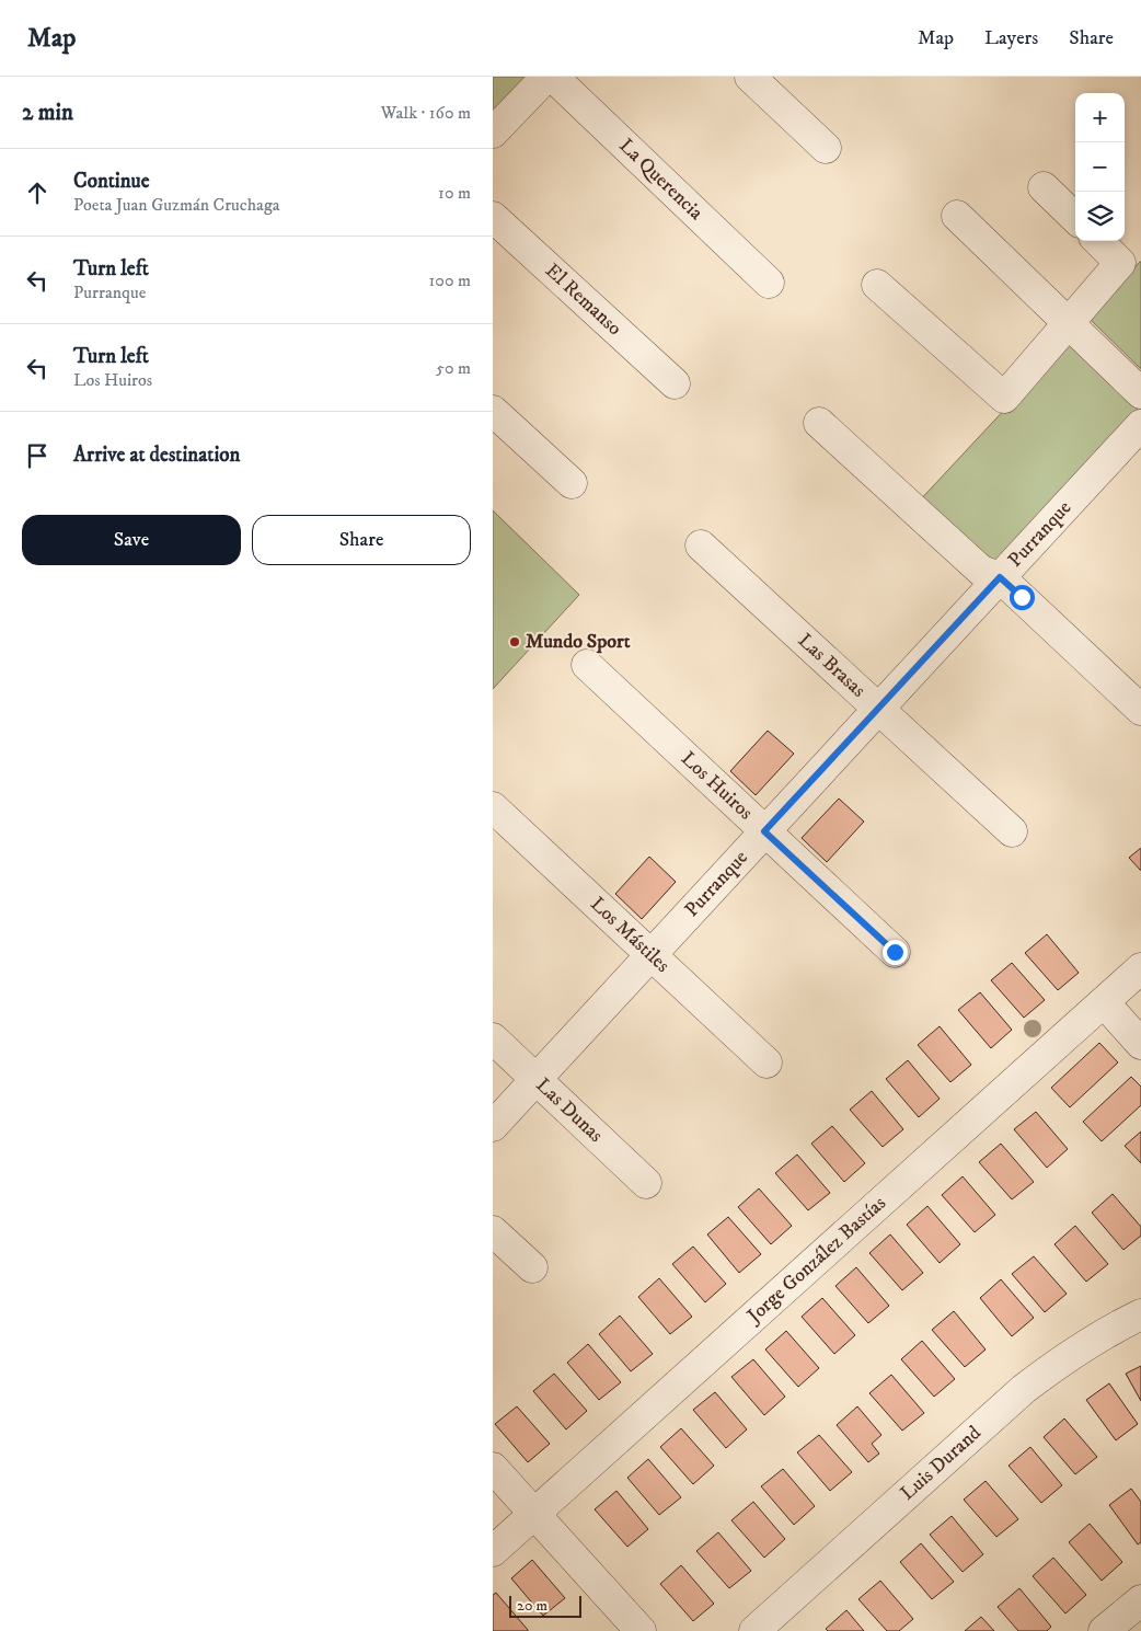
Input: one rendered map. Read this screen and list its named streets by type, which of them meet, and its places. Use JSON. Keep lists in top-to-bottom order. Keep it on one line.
{"streets":{"street":["La Querencia","El Remanso","Purranque","Las Brasas","Los Huiros","Los Mástiles","Las Dunas","Jorge González Bastías","Luis Durand"]},"crossings":[["Purranque","Las Brasas"],["Purranque","Los Huiros"],["Purranque","Los Mástiles"],["Purranque","Las Dunas"]],"places":["Mundo Sport"],"scale_bar":"20 m","page":{"header":"Map","nav":["Map","Layers","Share"],"heading":["2 min","Walk · 160 m"],"map_buttons":["+","−"],"list":[["Continue","Poeta Juan Guzmán Cruchaga","10 m"],["Turn left","Purranque","100 m"],["Turn left","Los Huiros","50 m"],"Arrive at destination"],"buttons":["Save","Share"],"scale":"20 m"}}
